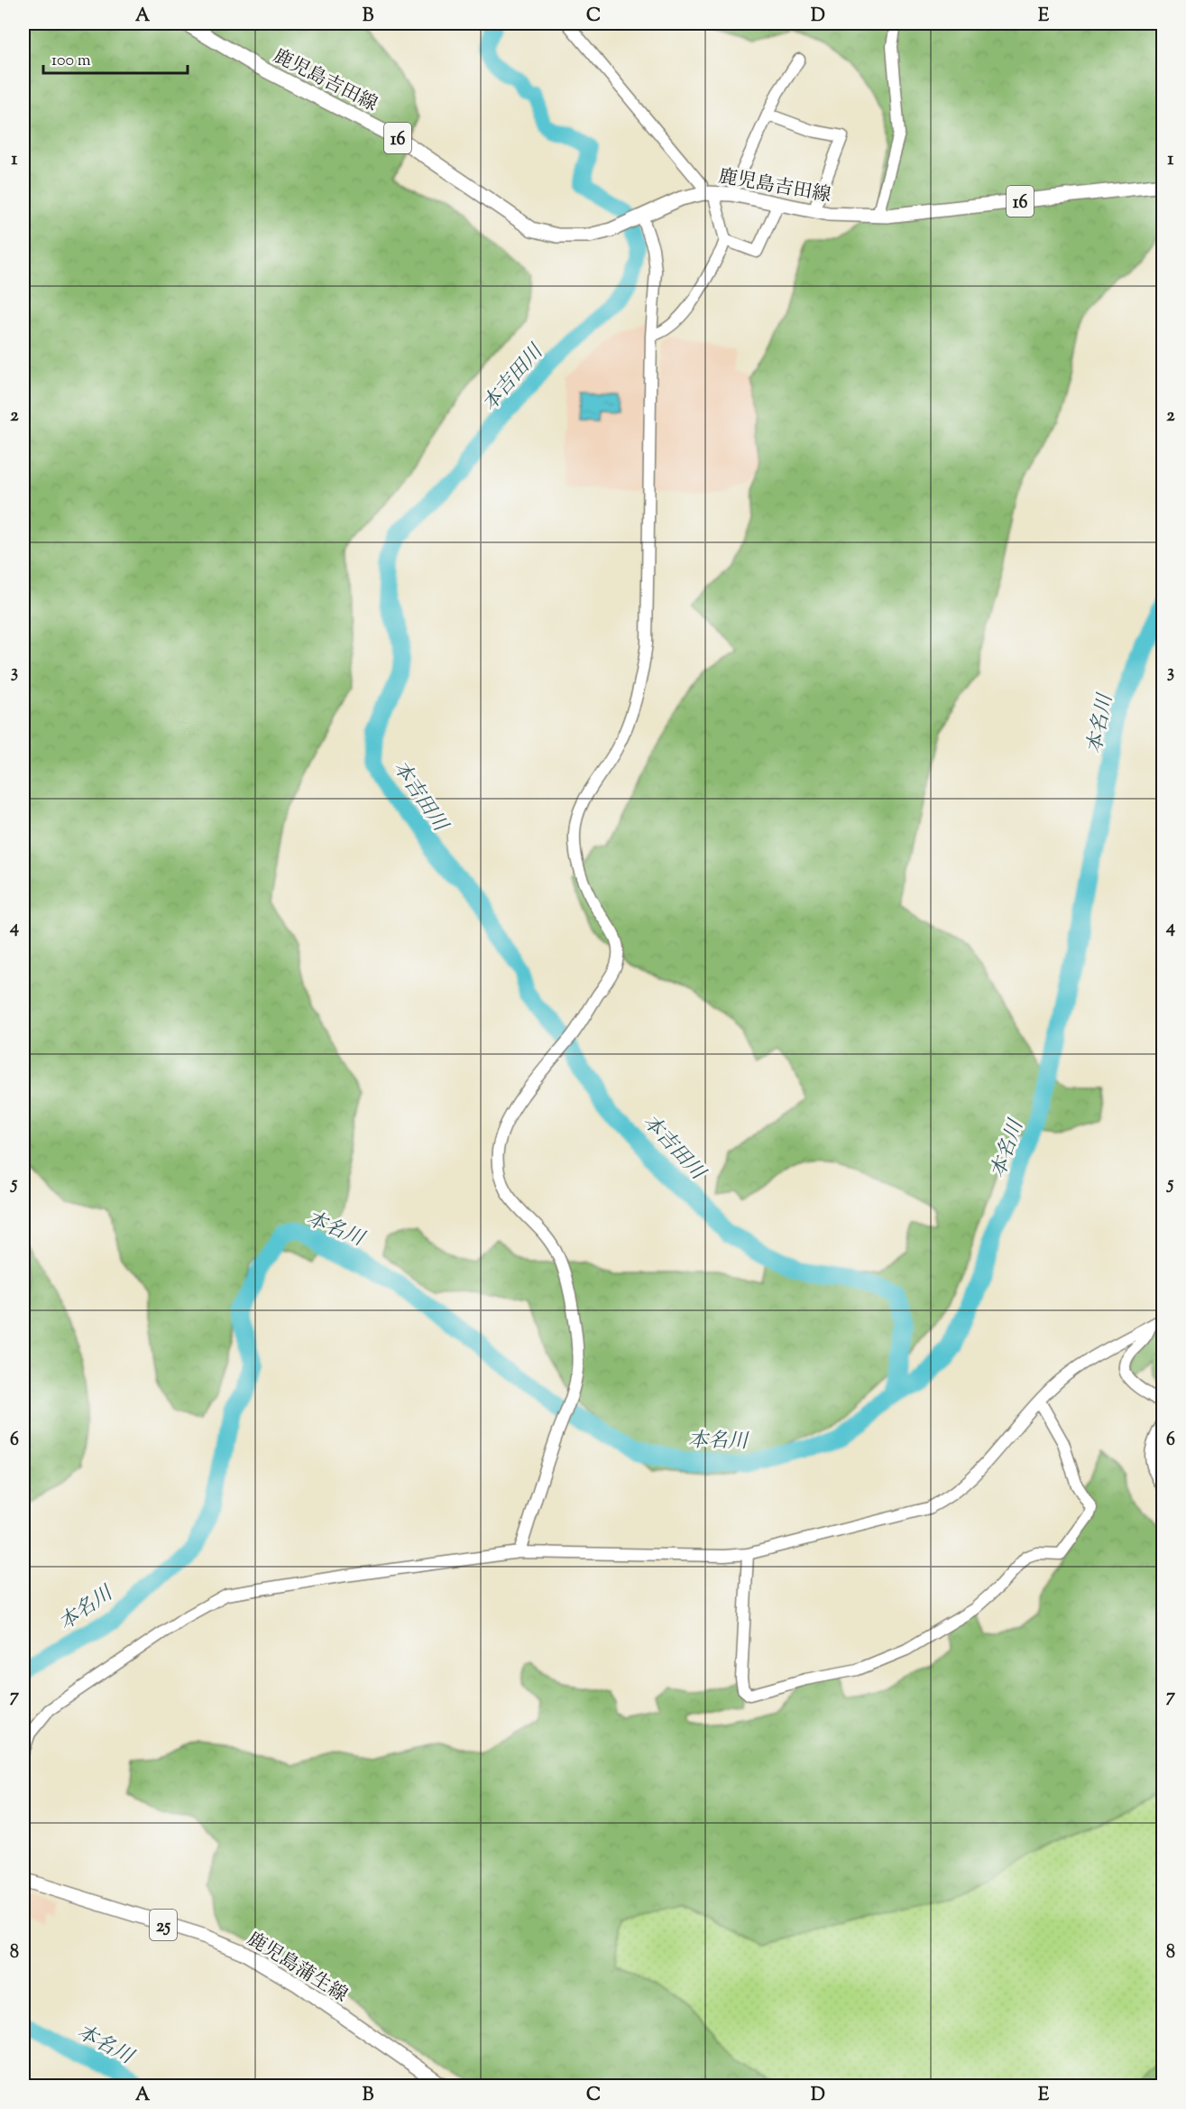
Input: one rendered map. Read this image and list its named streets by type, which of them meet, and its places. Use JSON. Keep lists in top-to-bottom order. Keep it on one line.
{"streets":{"main road":["鹿児島吉田線","16","25","鹿児島蒲生線"]},"water":["本吉田川","本名川"],"scale_bar":"100 m","grid":{"columns":["A","B","C","D","E"],"rows":["1","2","3","4","5","6","7","8"]}}
